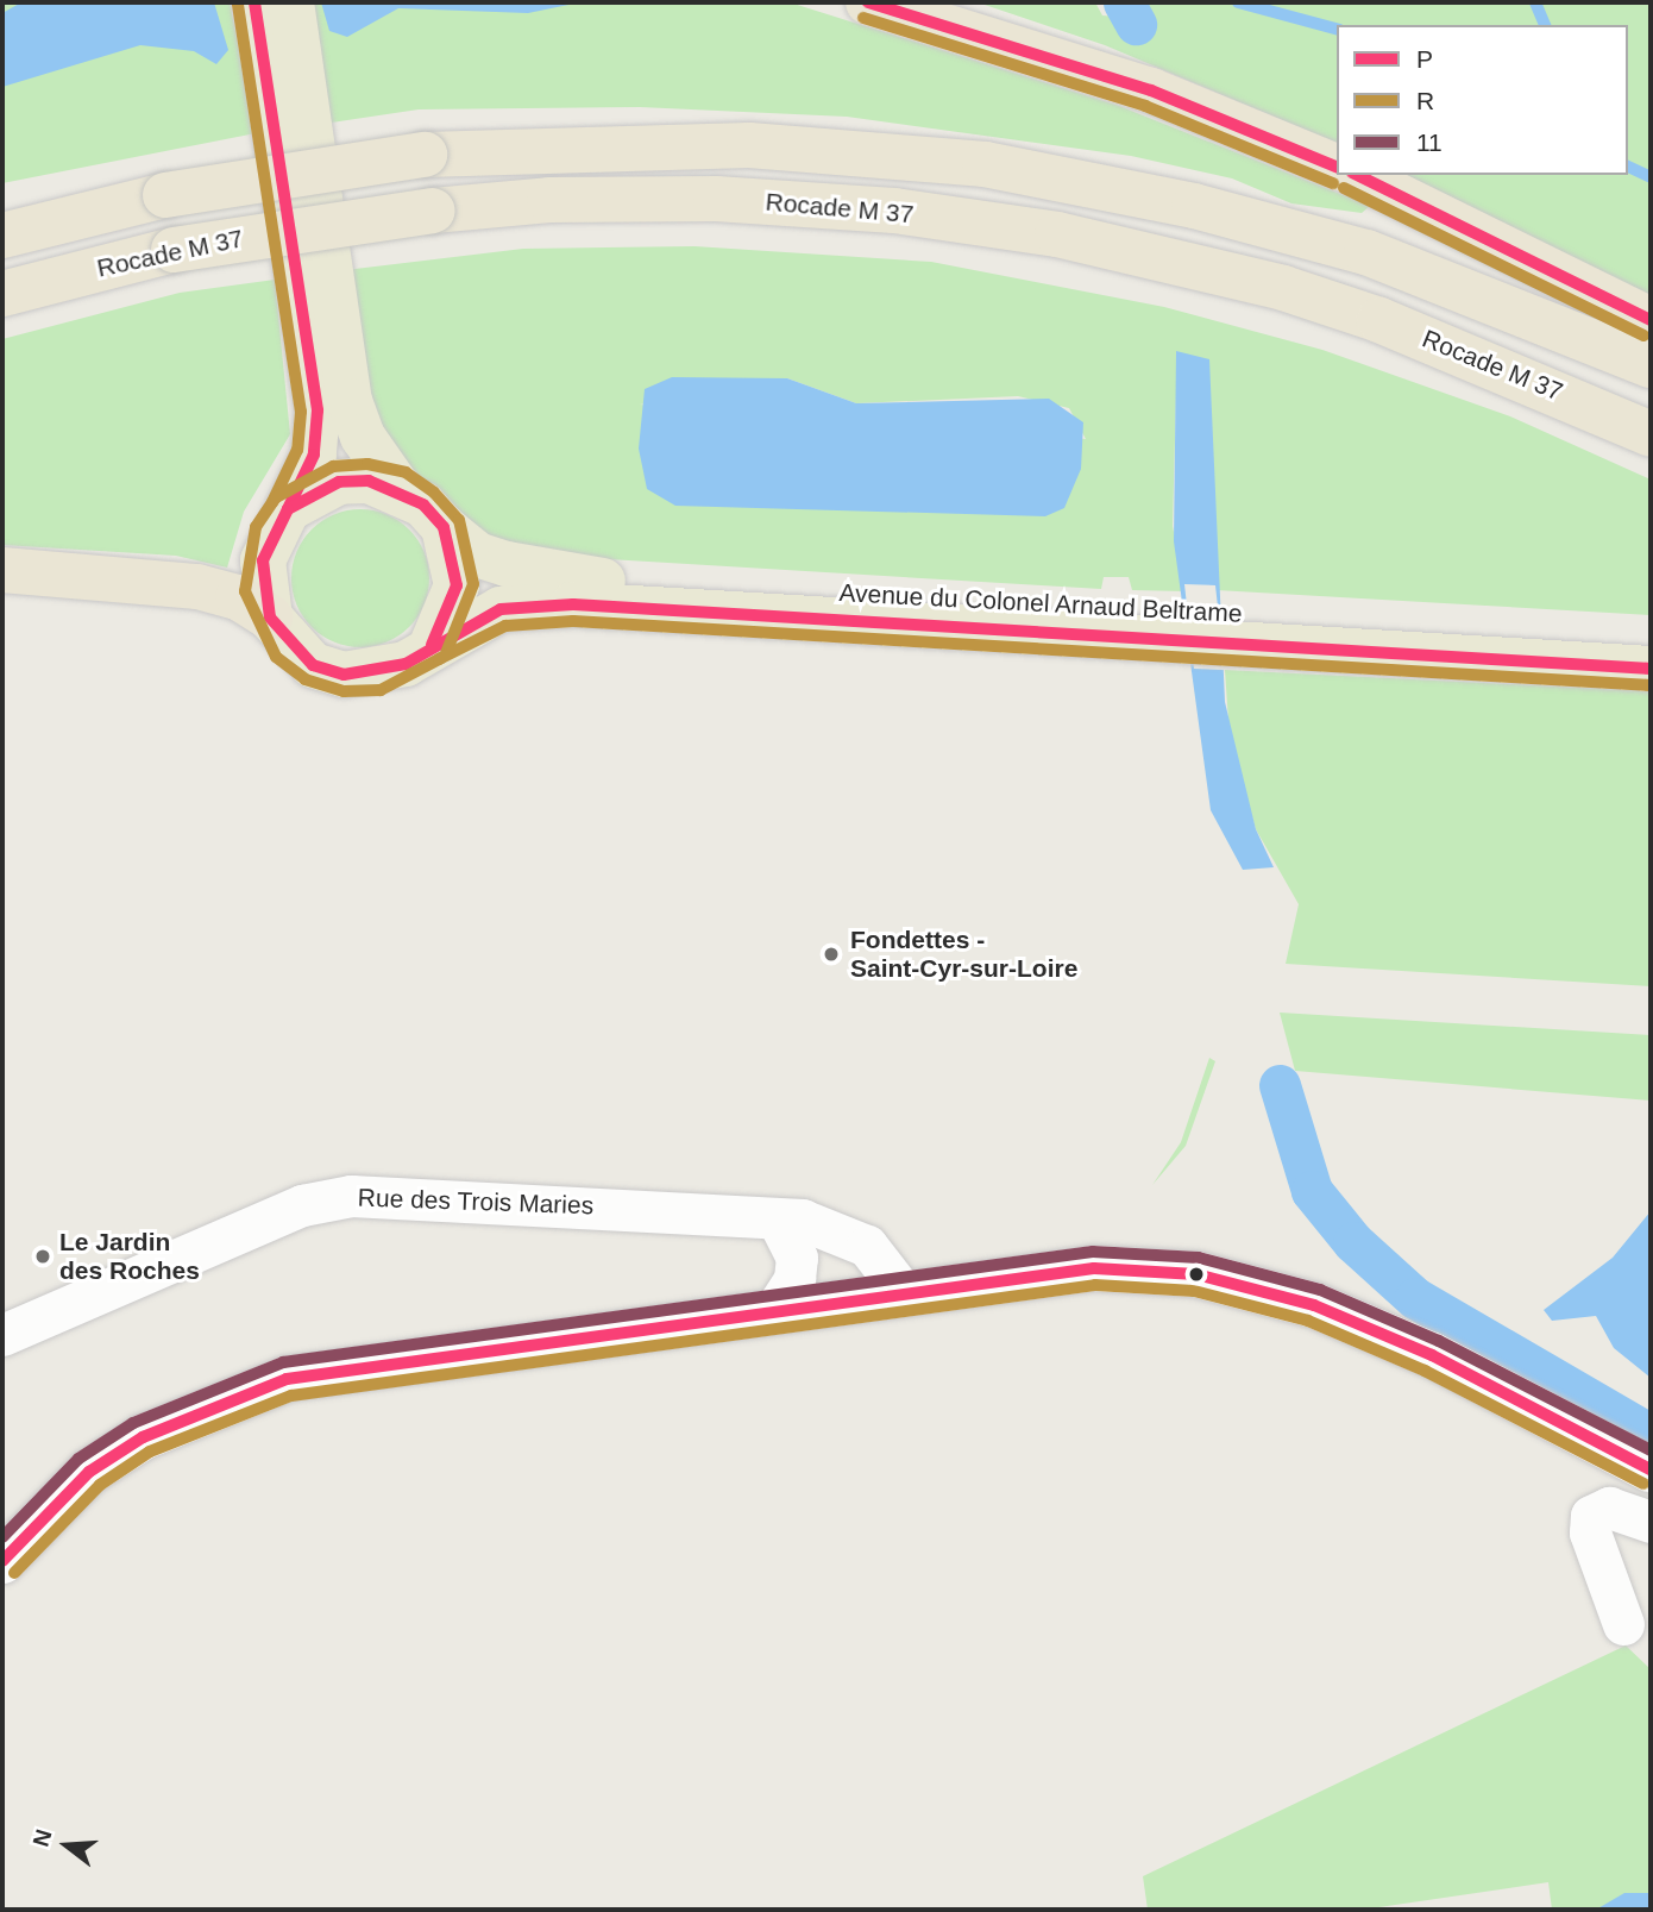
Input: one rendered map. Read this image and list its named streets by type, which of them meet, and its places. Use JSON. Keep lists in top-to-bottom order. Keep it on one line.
{"streets":{"highway":["Rocade M 37"],"main road":["Avenue du Colonel Arnaud Beltrame"],"street":["Rue des Trois Maries"]},"places":["Fondettes - Saint-Cyr-sur-Loire","Le Jardin des Roches"],"lines":["transit line P","transit line R","transit line 11"],"legend":["P","R","11"],"north":"left"}
